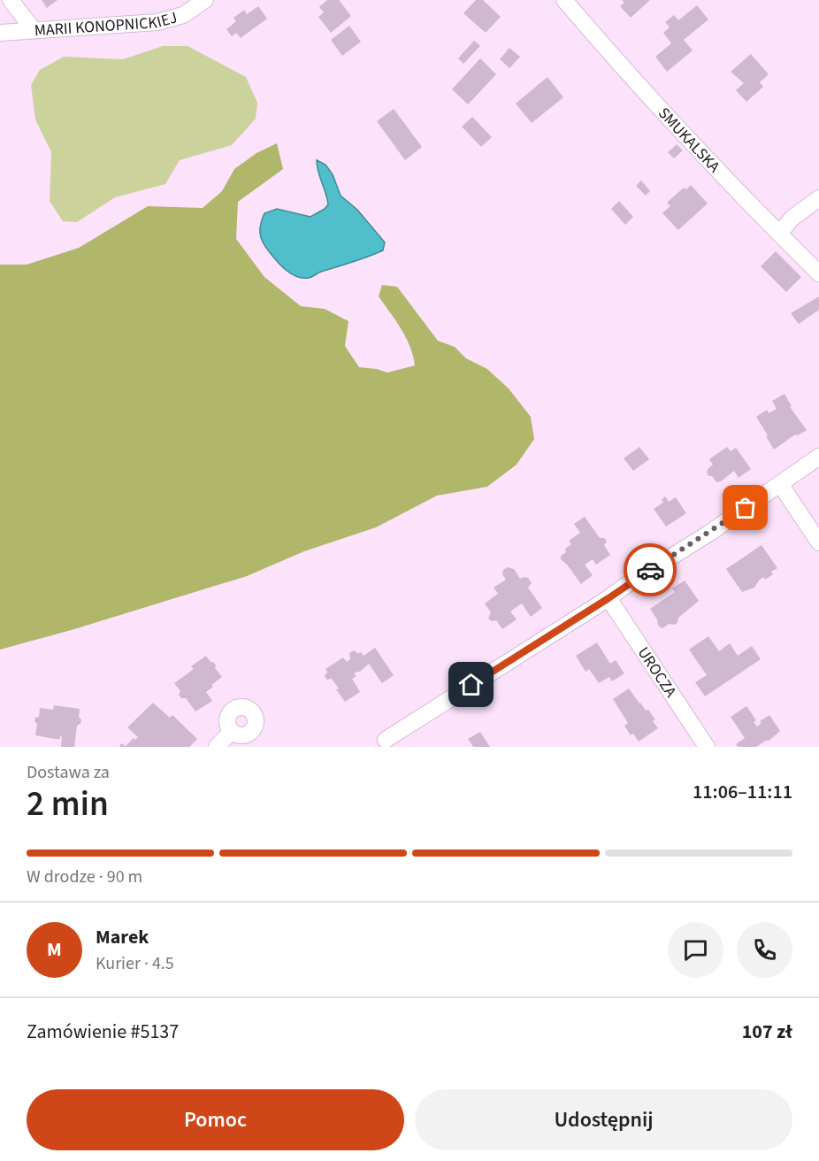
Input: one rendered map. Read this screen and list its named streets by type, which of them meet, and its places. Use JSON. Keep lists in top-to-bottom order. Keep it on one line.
{"streets":{"street":["MARII KONOPNICKIEJ","SMUKALSKA","UROCZA"]},"page":{"heading":["2 min","Dostawa za","11:06–11:11"],"panel":["Marek","Kurier · 4.5","Zamówienie #5137","107 zł"],"bar":"W drodze · 90 m","round":"M","buttons":["Pomoc","Udostępnij"]}}
